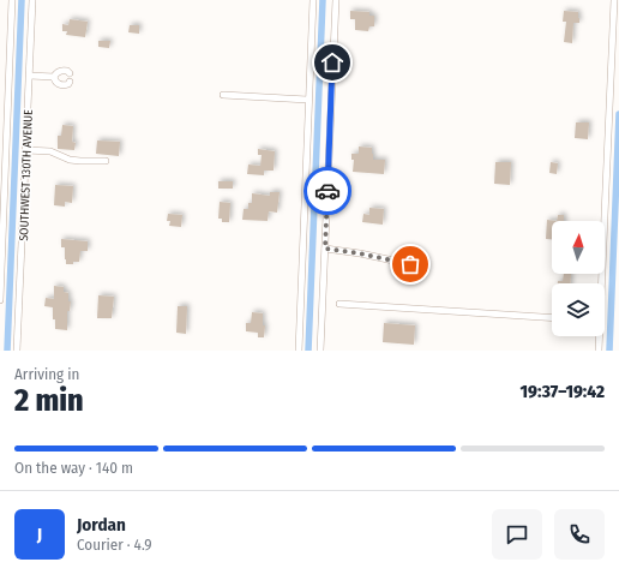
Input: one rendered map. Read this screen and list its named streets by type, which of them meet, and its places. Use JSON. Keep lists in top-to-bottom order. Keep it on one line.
{"streets":{"street":["SOUTHWEST 130TH AVENUE"]},"north":"top","page":{"heading":["2 min","Arriving in","19:37–19:42"],"panel":["Jordan","Courier · 4.9"],"bar":"On the way · 140 m","round":"J"}}
